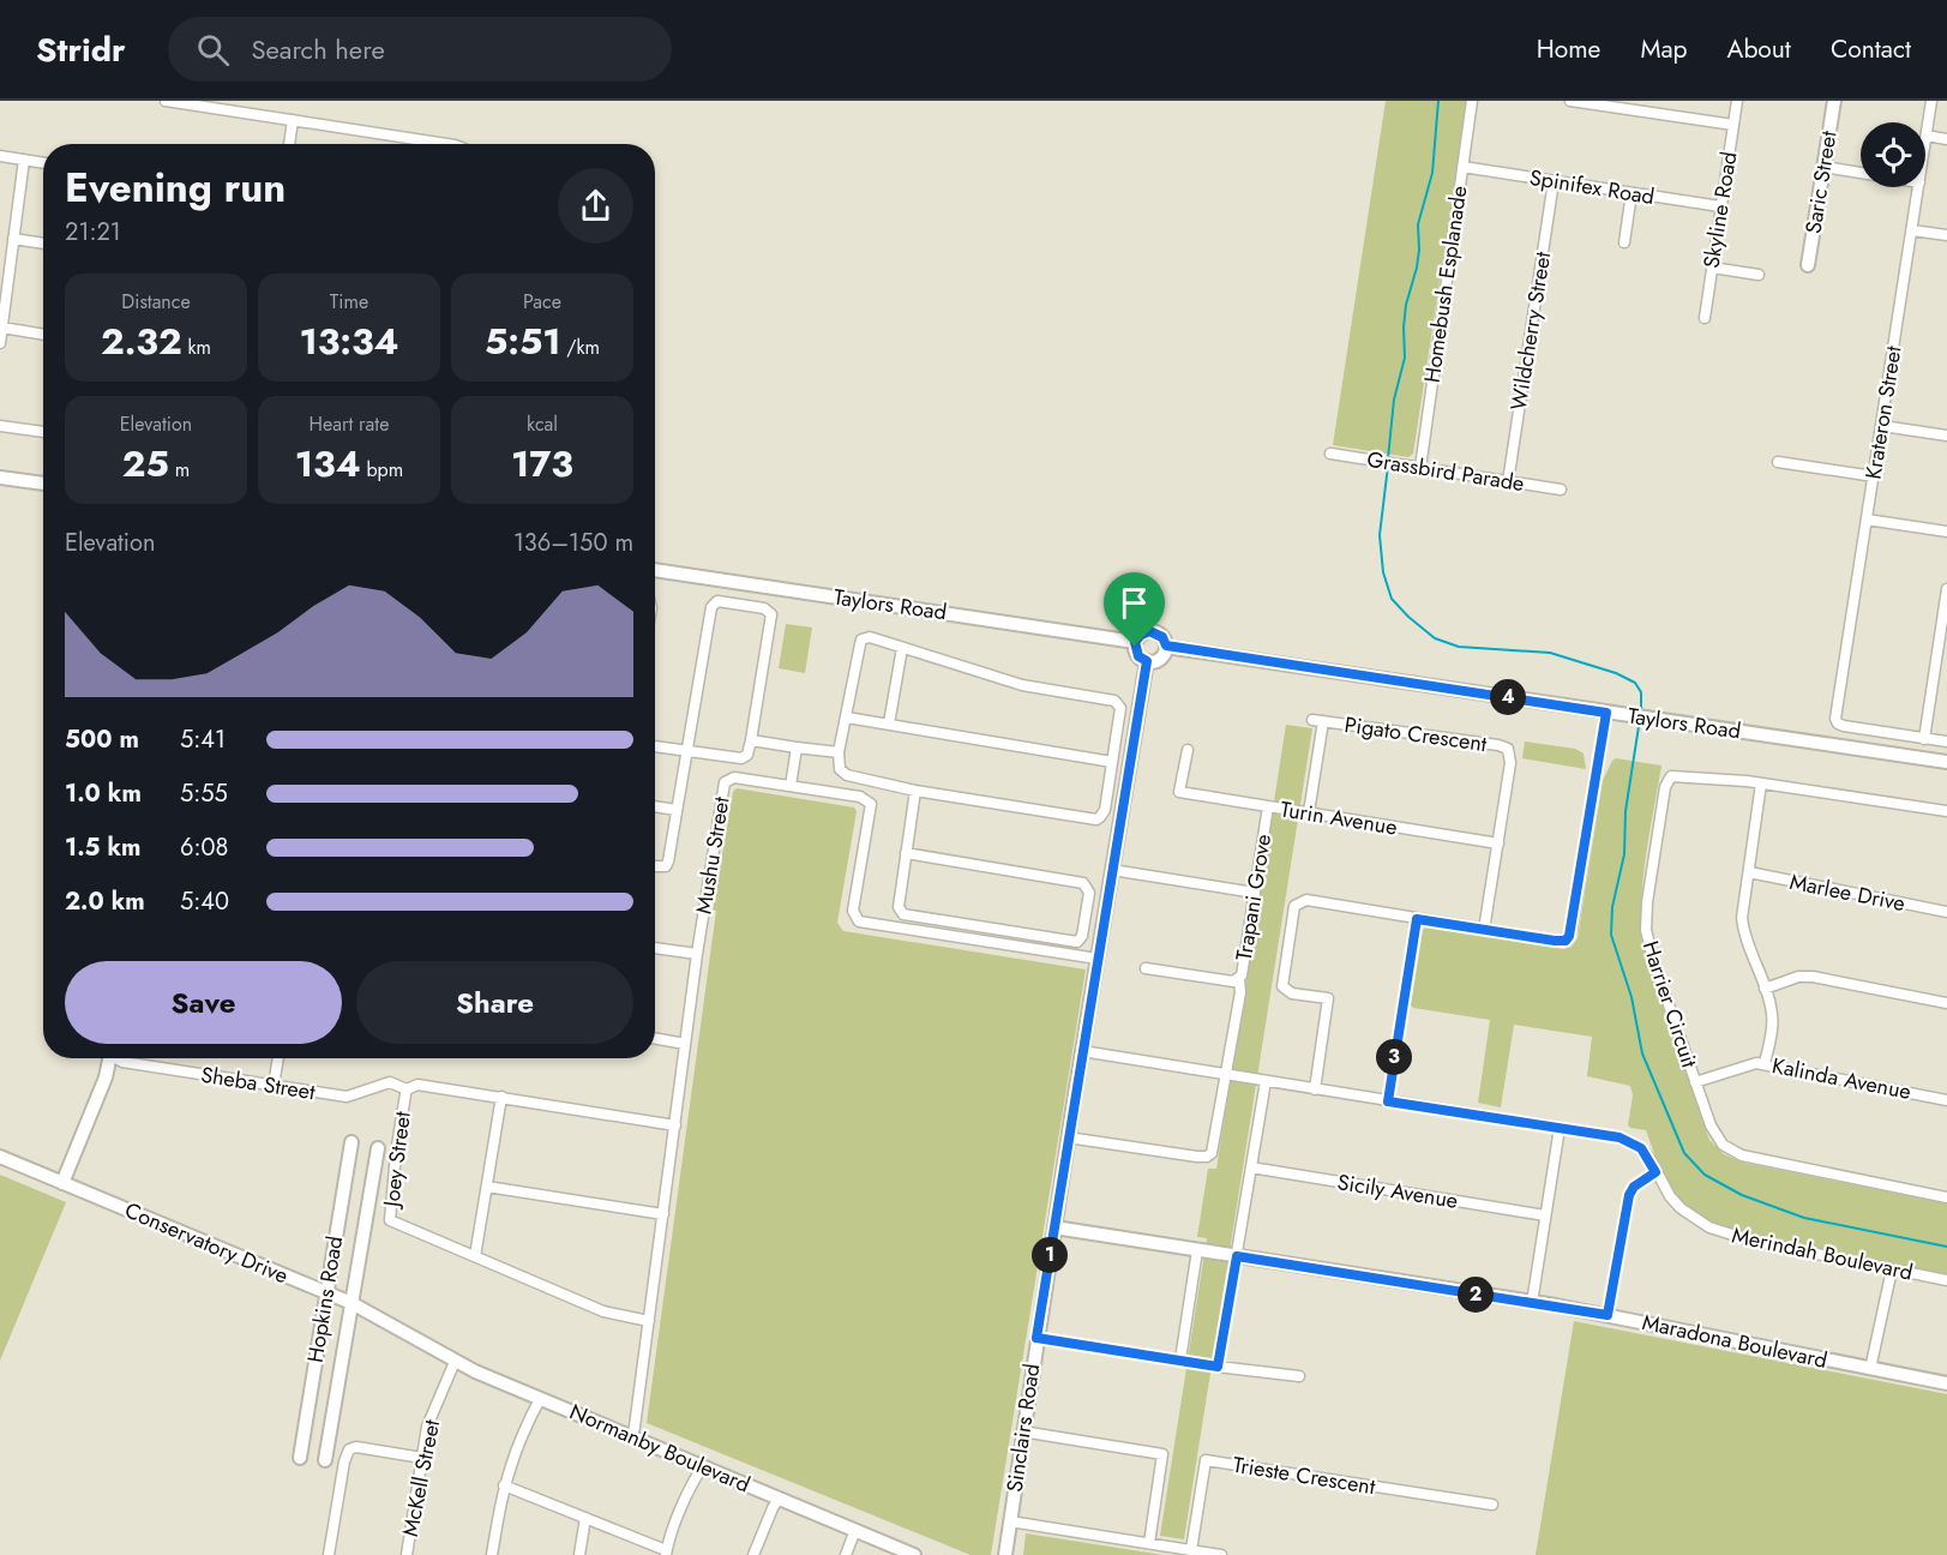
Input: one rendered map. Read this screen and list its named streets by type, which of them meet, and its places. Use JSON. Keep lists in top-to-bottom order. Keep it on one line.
{"streets":{"street":["Saric Street","Spinifex Road","Skyline Road","Homebush Esplanade","Wildcherry Street","Krateron Street","Grassbird Parade","Taylors Road","Pigato Crescent","Turin Avenue","Mushu Street","Marlee Drive","Trapani Grove","Harrier Circuit","Kalinda Avenue","Sheba Street","Joey Street","Sicily Avenue","Conservatory Drive","Merindah Boulevard","Hopkins Road","Maradona Boulevard","Sinclairs Road","Normanby Boulevard","Trieste Crescent","McKell Street"]},"crossings":[["Spinifex Road","Skyline Road"],["Spinifex Road","Homebush Esplanade"],["Spinifex Road","Wildcherry Street"],["Homebush Esplanade","Grassbird Parade"],["Wildcherry Street","Grassbird Parade"],["Taylors Road","Sinclairs Road"],["Pigato Crescent","Turin Avenue"],["Turin Avenue","Trapani Grove"],["Mushu Street","Joey Street"],["Mushu Street","Sinclairs Road"],["Mushu Street","Normanby Boulevard"],["Harrier Circuit","Kalinda Avenue"],["Sheba Street","Joey Street"],["Conservatory Drive","Hopkins Road"],["Conservatory Drive","Normanby Boulevard"],["Merindah Boulevard","Sinclairs Road"],["Maradona Boulevard","Sinclairs Road"],["Normanby Boulevard","McKell Street"]],"page":{"header":"Stridr","search":"Search here","nav":["Home","Map","About","Contact"],"heading":["Evening run","21:21"],"stats":[["Distance","2.32 km"],["Time","13:34"],["Pace","5:51 /km"],["Elevation","25 m"],["Heart rate","134 bpm"],["kcal","173"]],"chart":["Elevation","136–150 m"],"pins":["4","3","1","2"],"list":[{"name":"500 m","note":"5:41"},{"name":"1.0 km","note":"5:55"},{"name":"1.5 km","note":"6:08"},{"name":"2.0 km","note":"5:40"}],"buttons":["Save","Share"]}}
